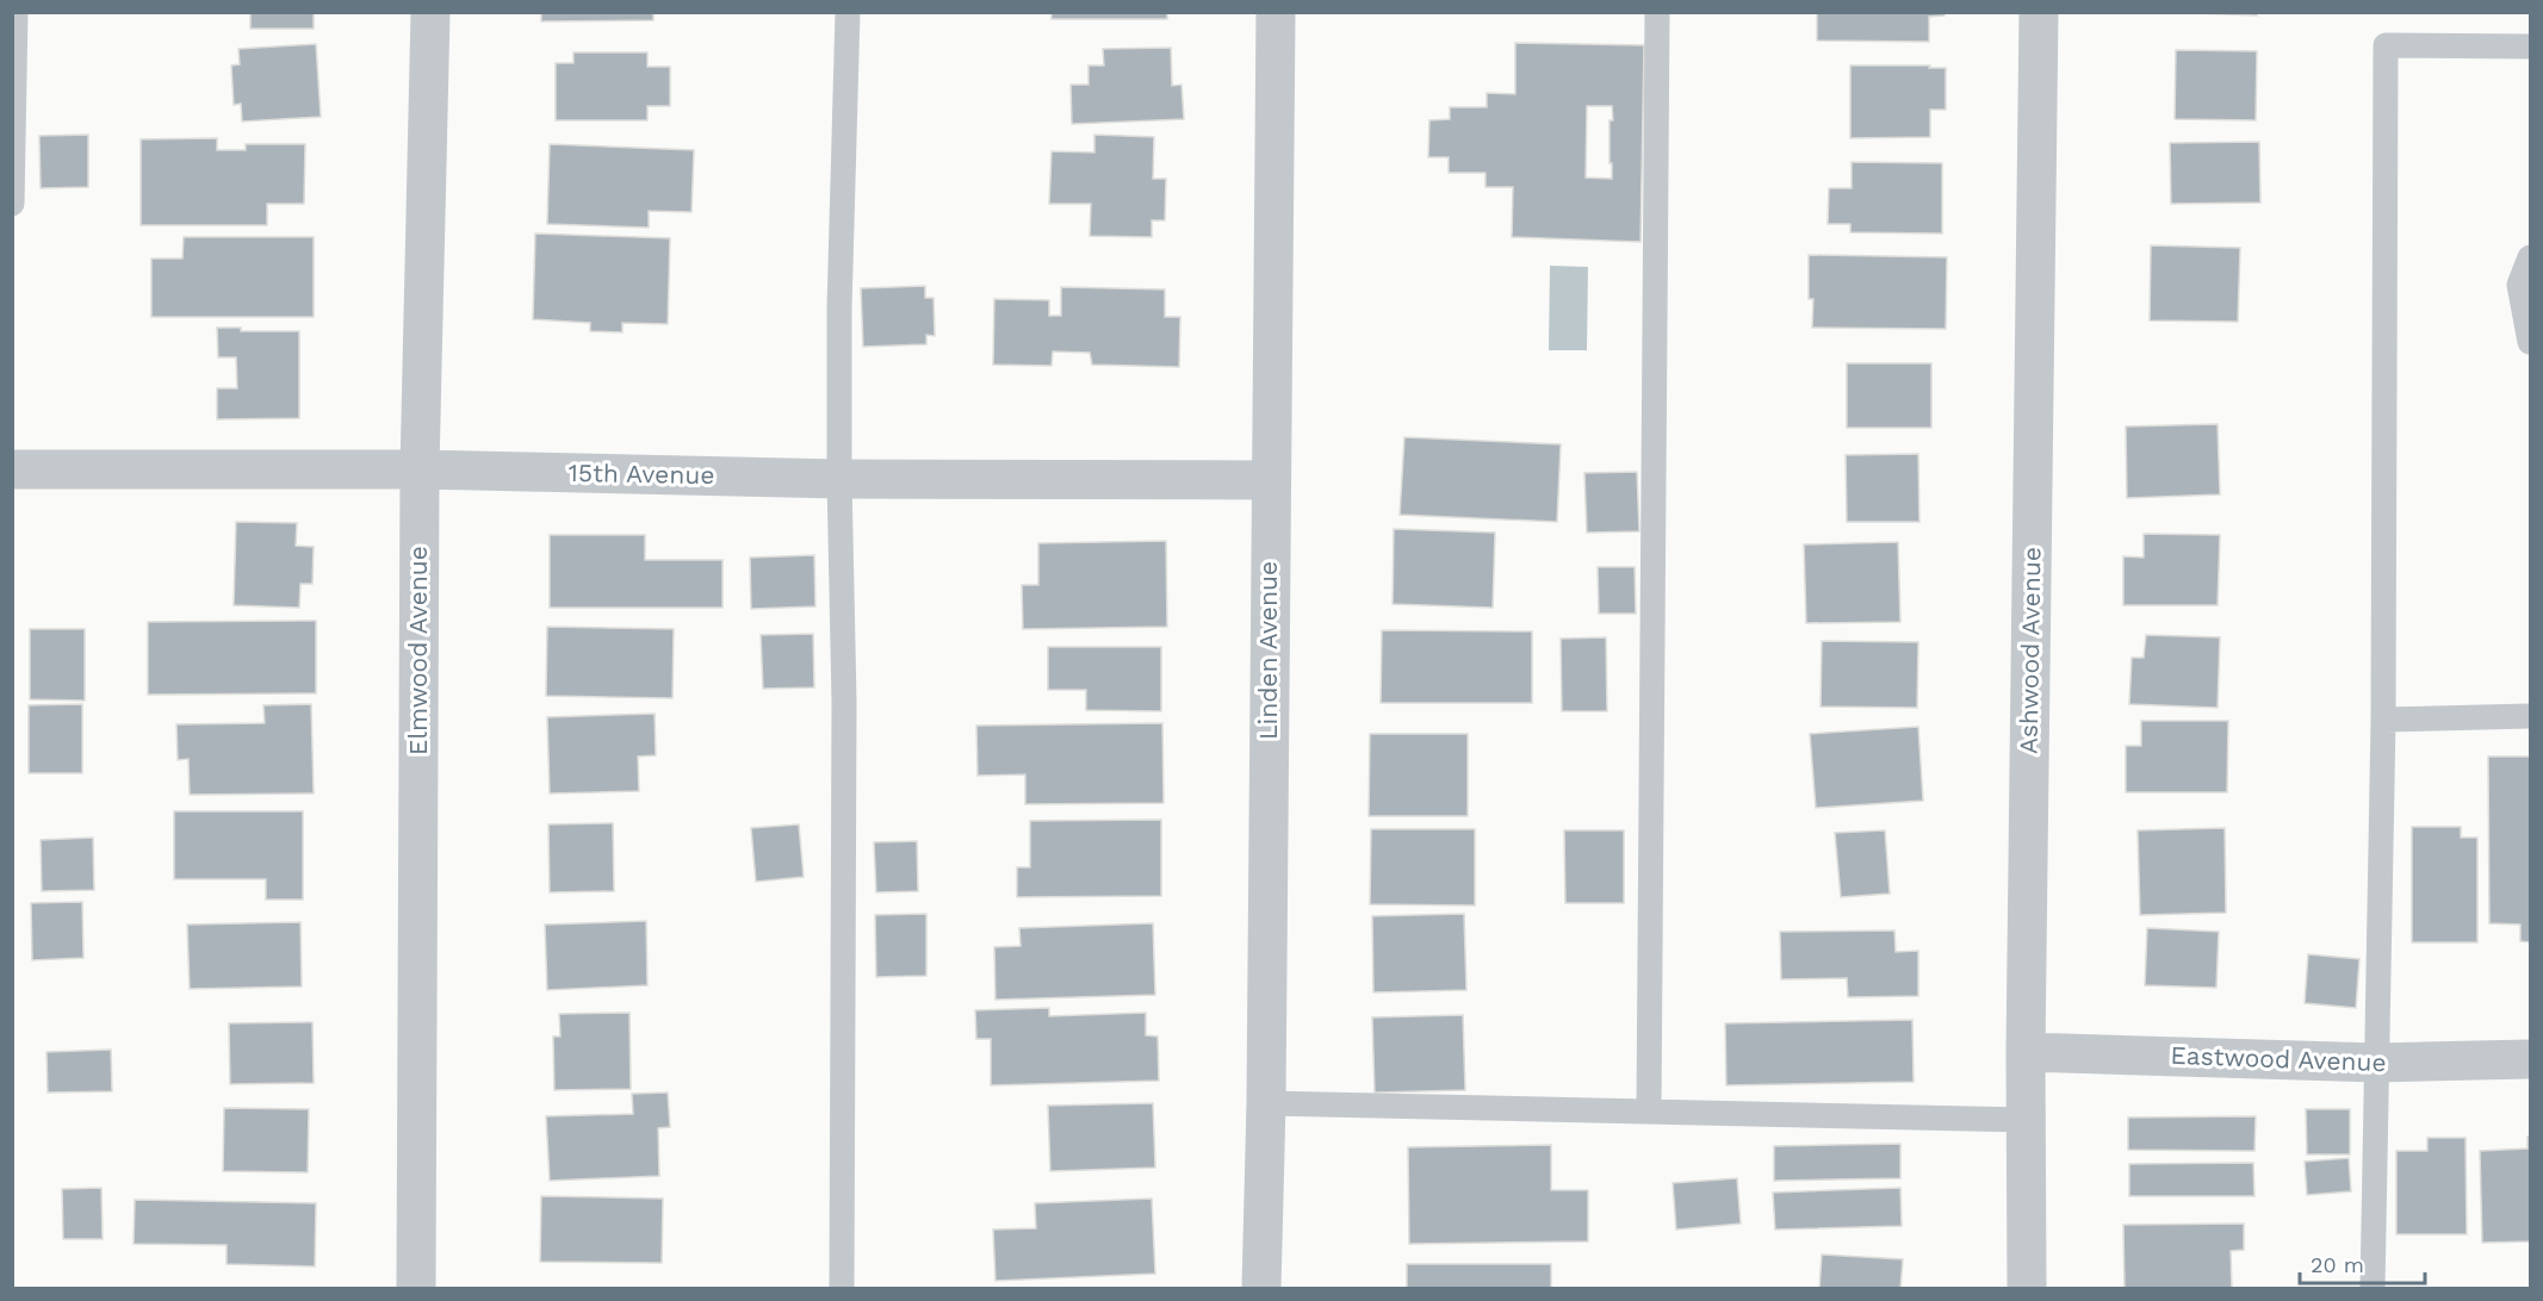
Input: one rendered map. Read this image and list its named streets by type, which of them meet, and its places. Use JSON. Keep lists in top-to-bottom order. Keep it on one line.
{"streets":{"street":["15th Avenue","Elmwood Avenue","Linden Avenue","Ashwood Avenue","Eastwood Avenue"]},"crossings":[["15th Avenue","Elmwood Avenue"],["15th Avenue","Linden Avenue"],["Ashwood Avenue","Eastwood Avenue"]],"scale_bar":"20 m"}
